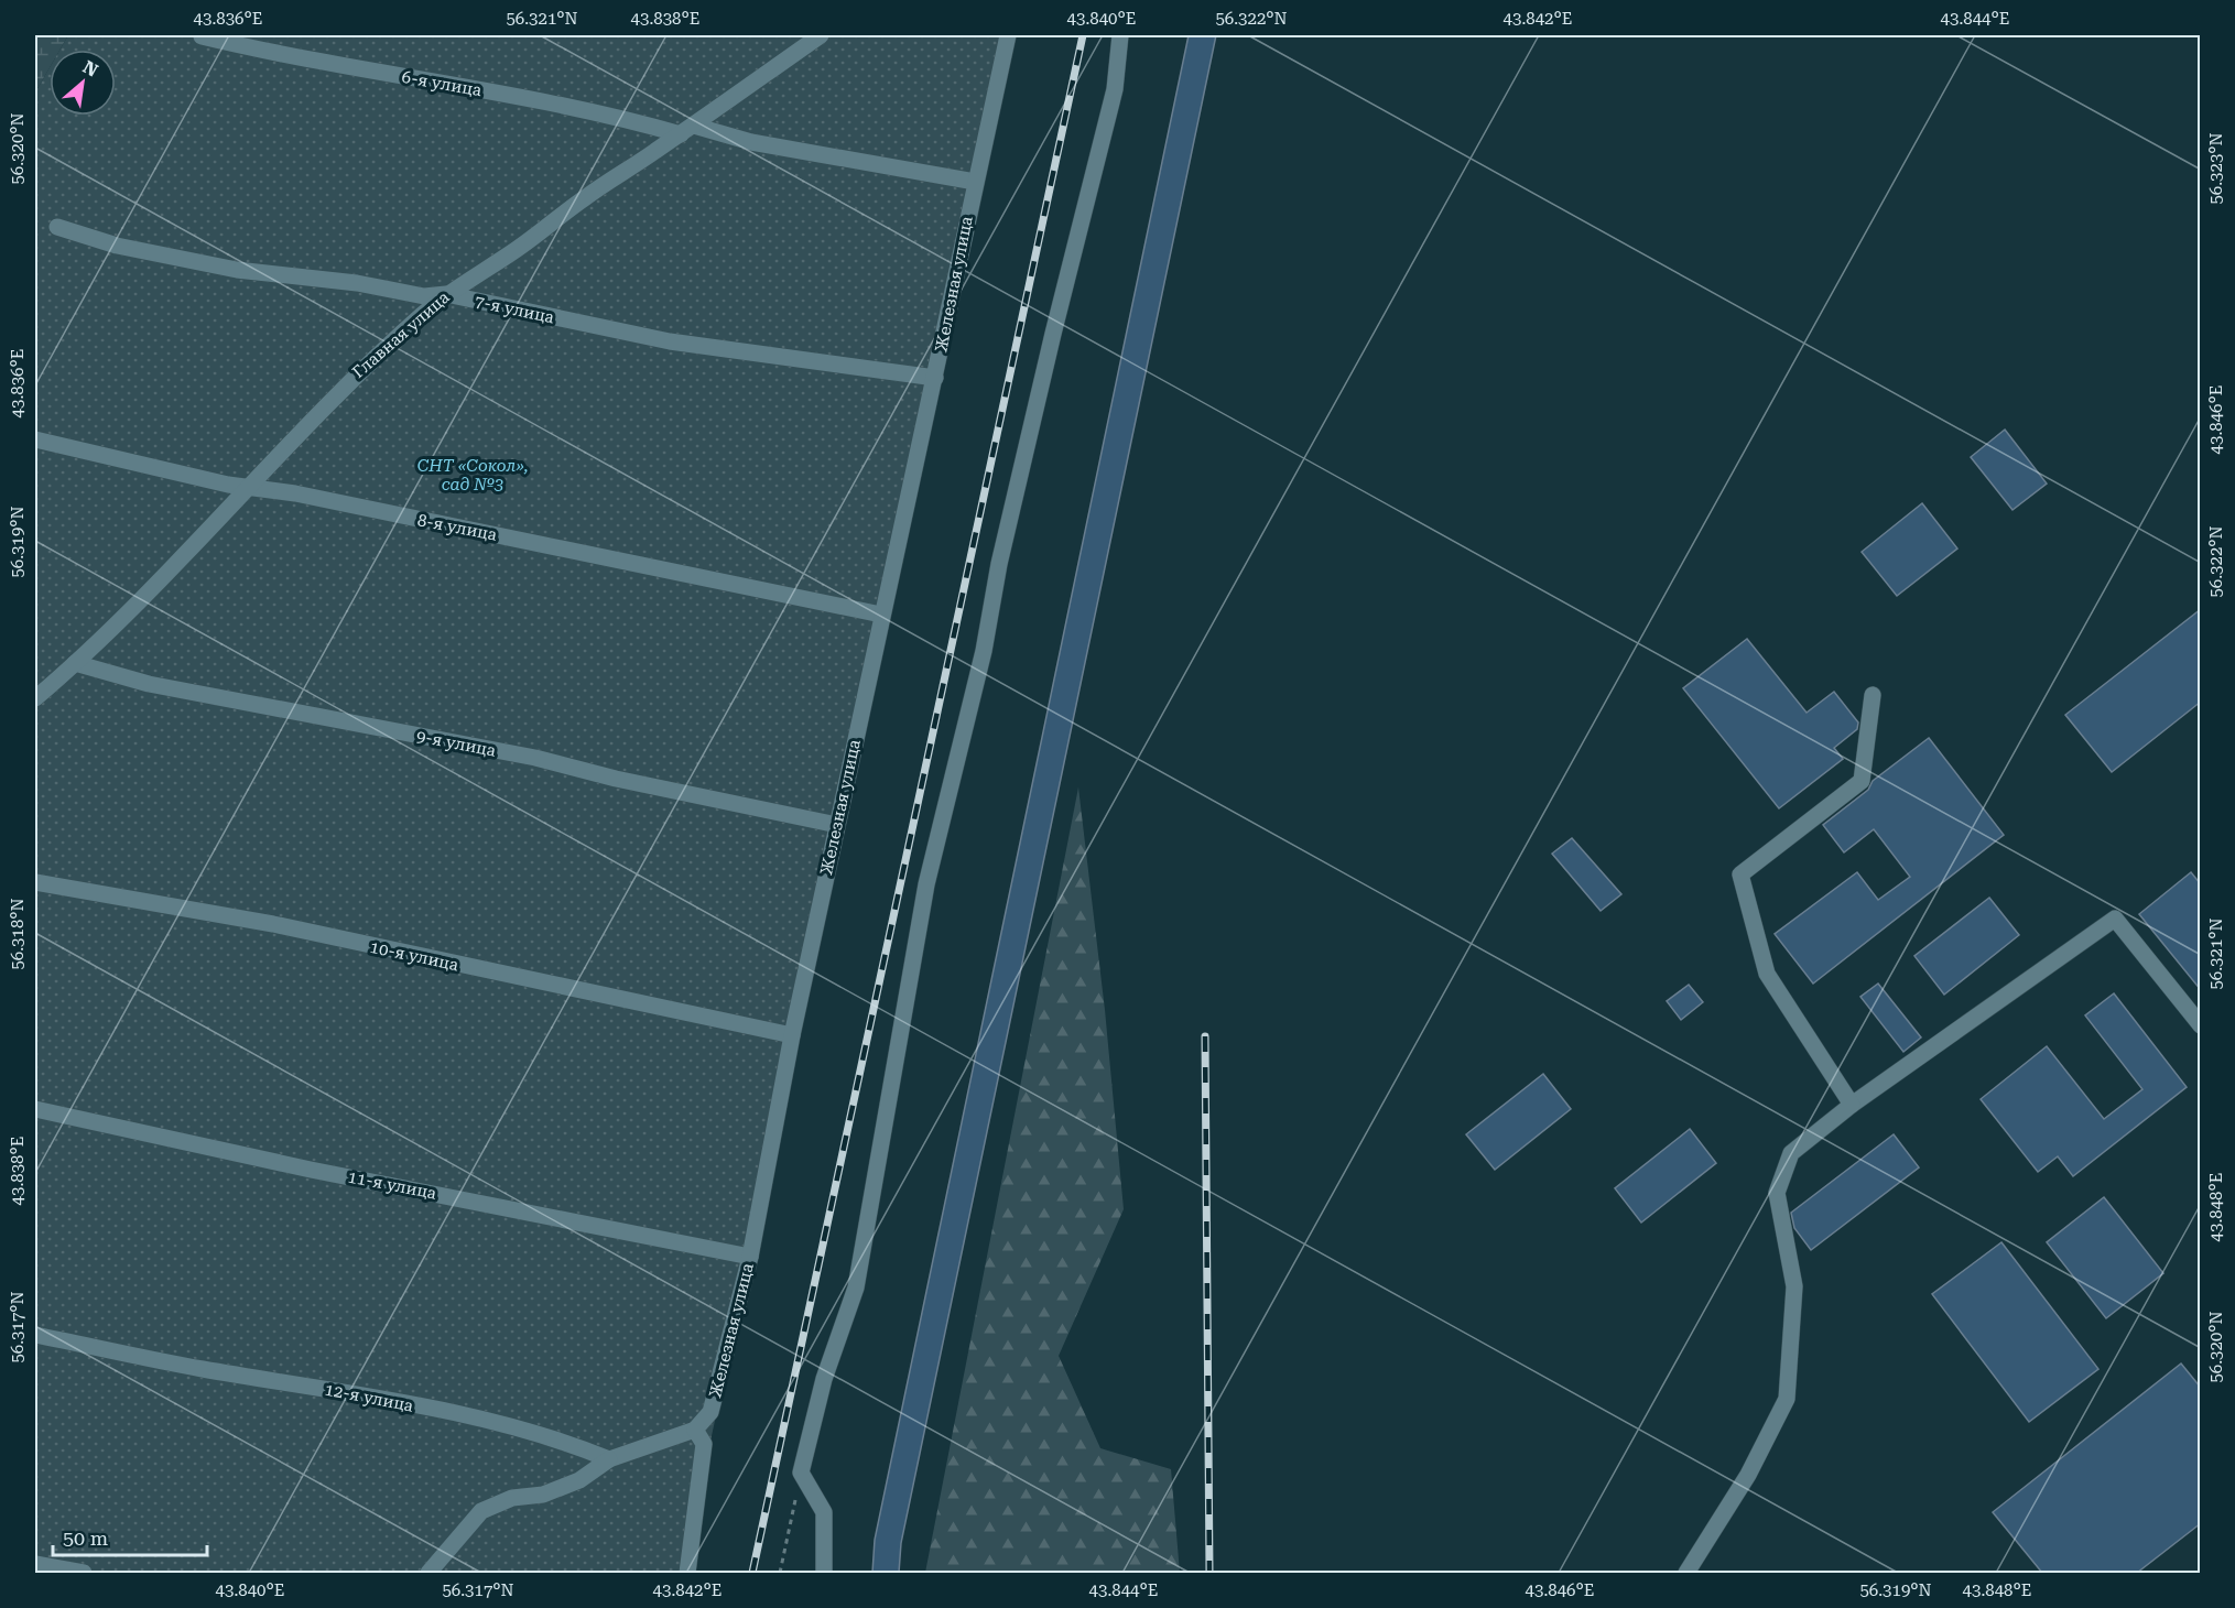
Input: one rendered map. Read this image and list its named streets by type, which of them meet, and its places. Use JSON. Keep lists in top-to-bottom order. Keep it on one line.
{"streets":{"street":["6-я улица","Железная улица","7-я улица","Главная улица","8-я улица","9-я улица","10-я улица","11-я улица","12-я улица"]},"crossings":[["6-я улица","Железная улица"],["6-я улица","Главная улица"],["Железная улица","7-я улица"],["Железная улица","8-я улица"],["Железная улица","9-я улица"],["Железная улица","10-я улица"],["Железная улица","11-я улица"],["7-я улица","Главная улица"],["Главная улица","8-я улица"],["Главная улица","9-я улица"]],"parks":["СНТ «Сокол», сад №3"],"scale_bar":"50 m","north":"top right","coordinates":["43.836°E","56.321°N","43.838°E","43.840°E","56.322°N","43.842°E","43.844°E","56.320°N","56.323°N","43.846°E","56.319°N","56.318°N","43.848°E","56.317°N"]}
